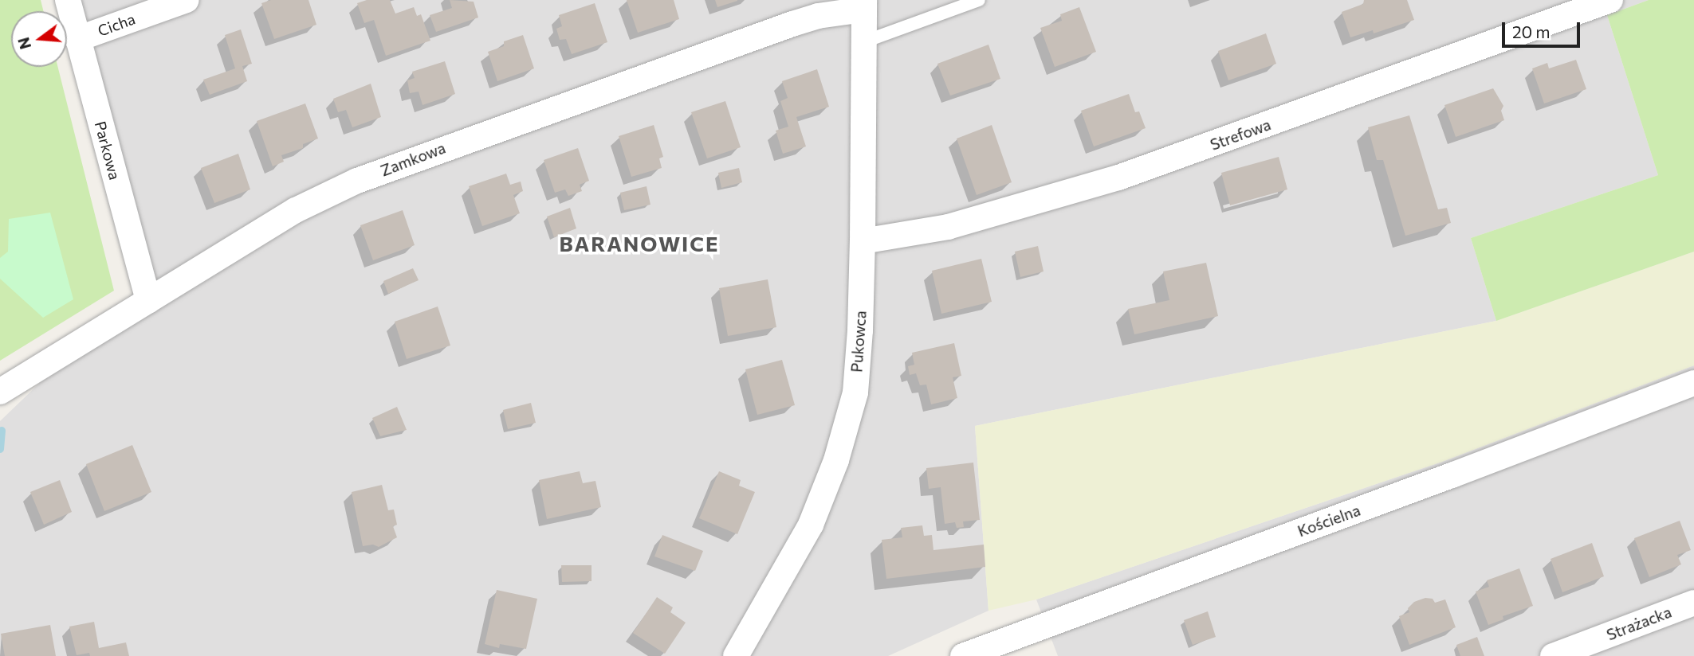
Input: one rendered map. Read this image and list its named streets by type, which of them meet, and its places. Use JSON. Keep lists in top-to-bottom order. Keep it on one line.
{"streets":{"street":["Cicha","Strefowa","Parkowa","Zamkowa","Pukowca","Kościelna","Strażacka"]},"crossings":[["Cicha","Parkowa"],["Strefowa","Pukowca"],["Parkowa","Zamkowa"],["Zamkowa","Pukowca"]],"districts":["BARANOWICE"],"scale_bar":"20 m","north":"left"}
